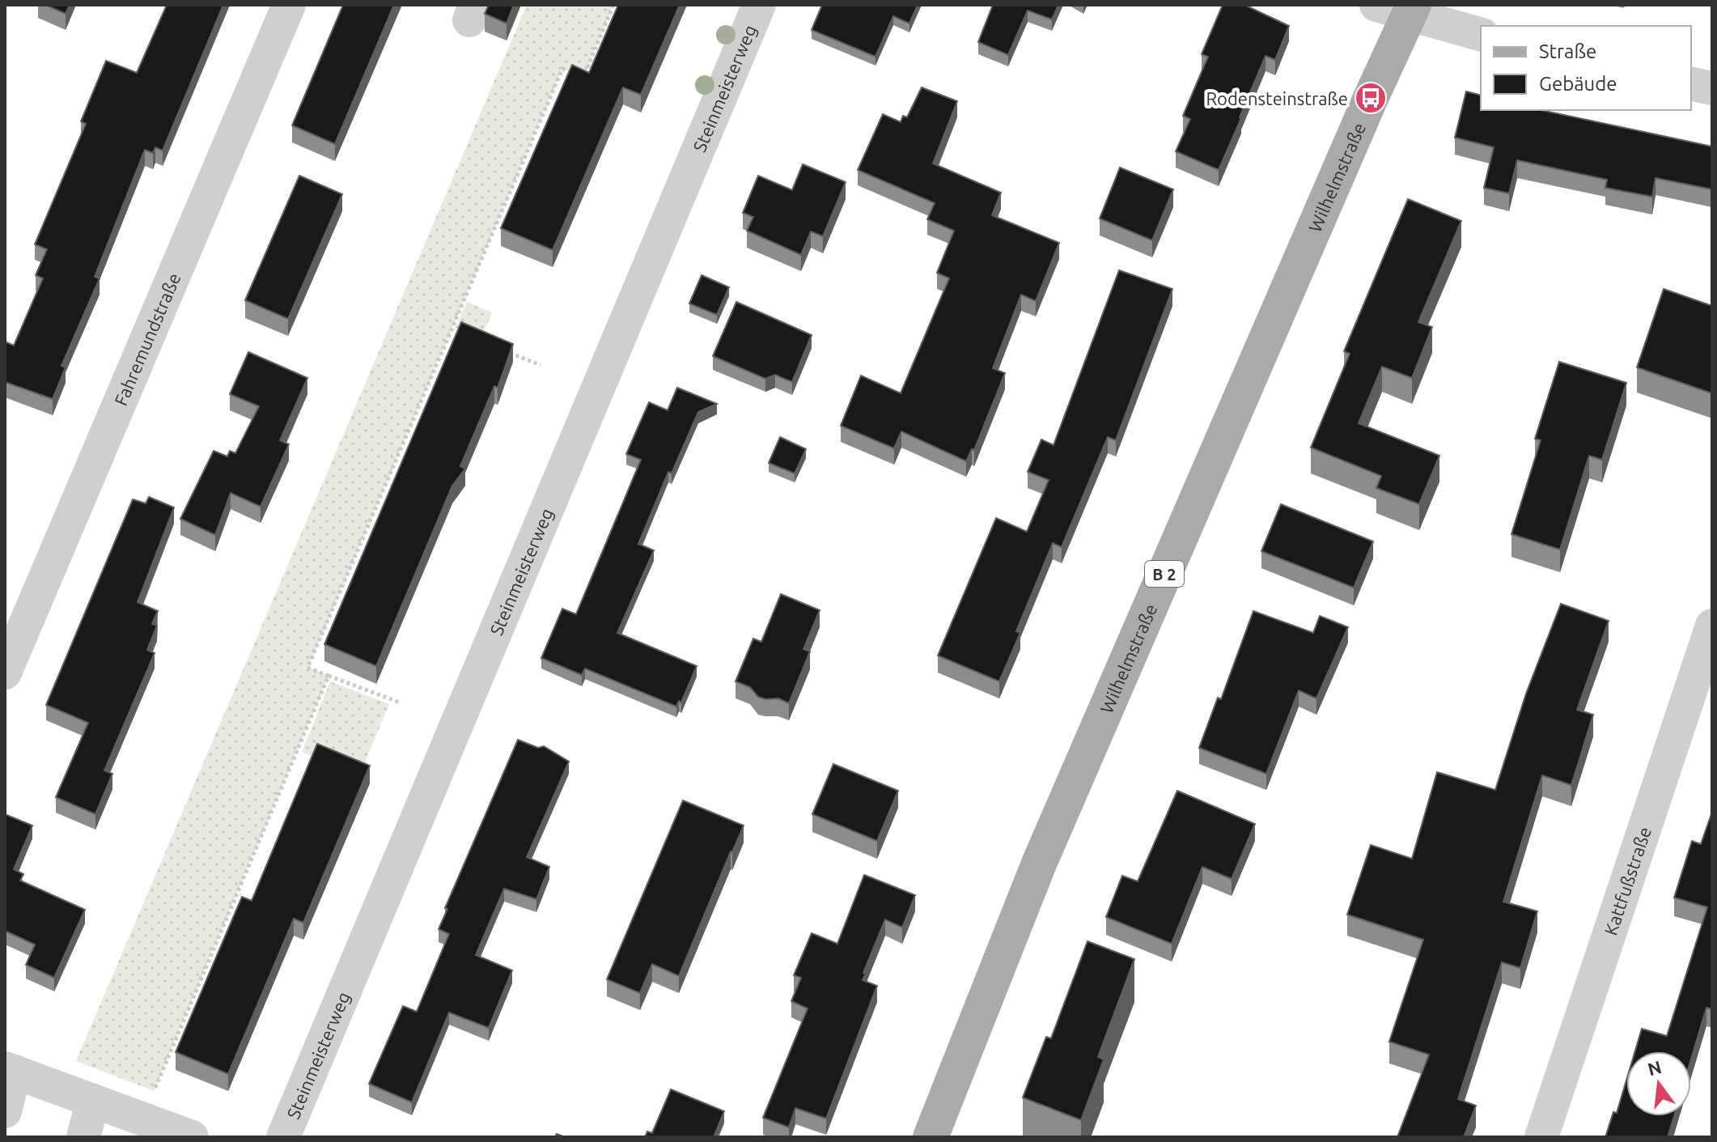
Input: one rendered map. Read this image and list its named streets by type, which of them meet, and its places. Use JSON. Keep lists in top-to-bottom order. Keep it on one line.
{"streets":{"main road":["Wilhelmstraße","B 2"],"street":["Steinmeisterweg","Fahremundstraße","Kattfußstraße"]},"places":{"bus stop":["Rodensteinstraße"]},"legend":["Straße","Gebäude"],"north":"top"}
